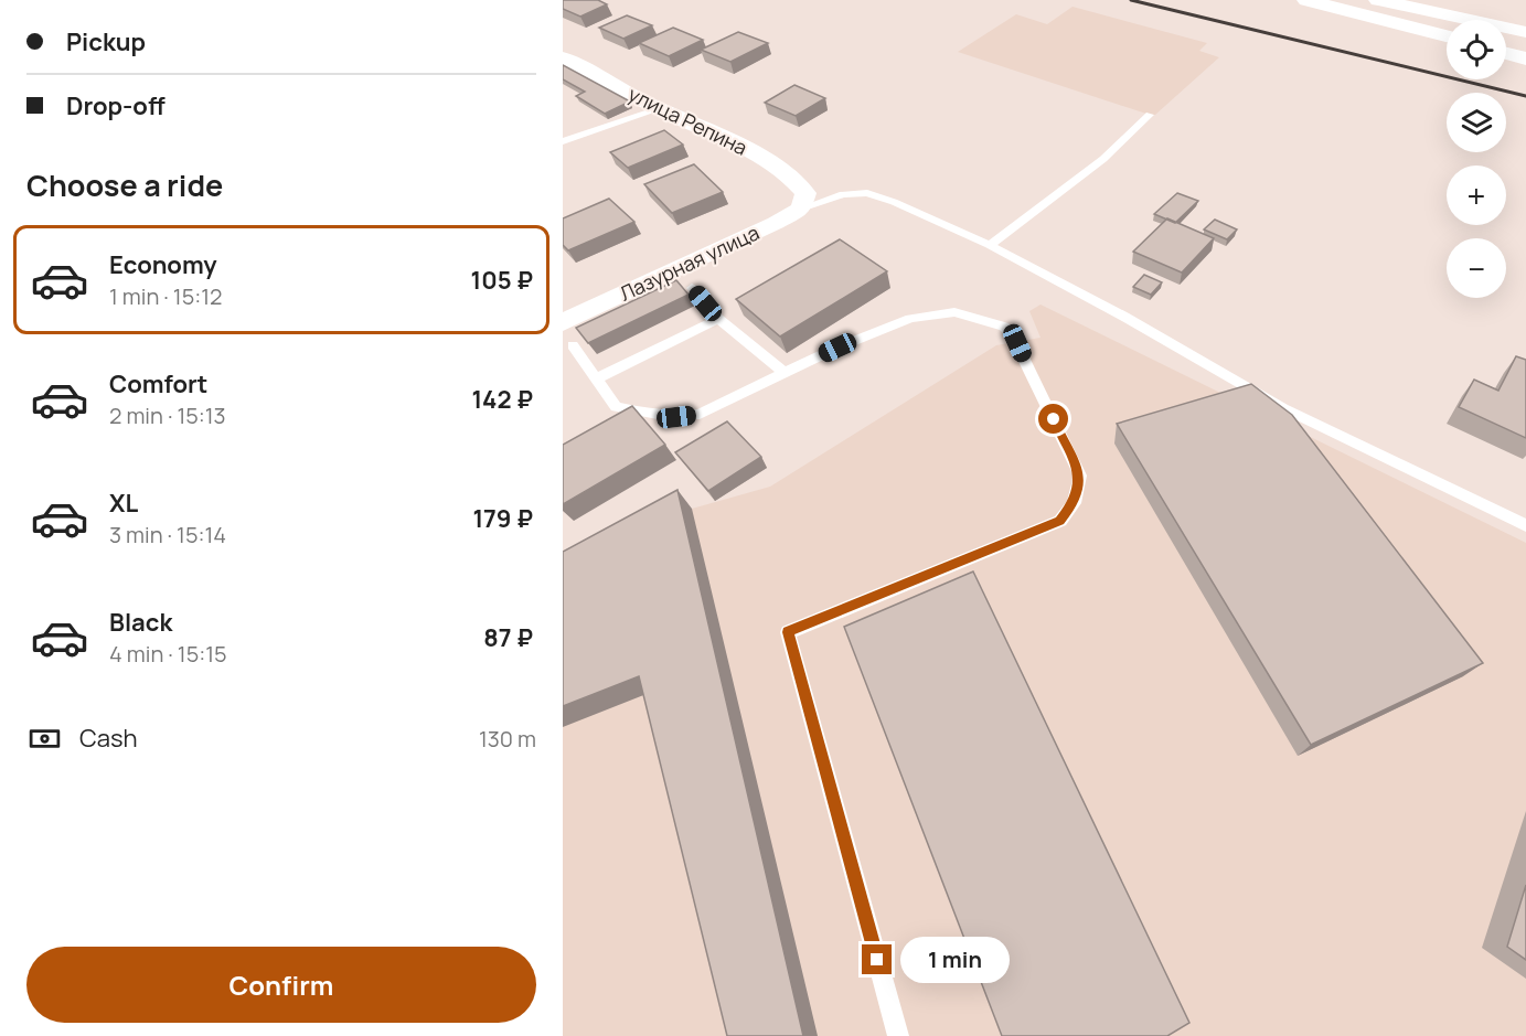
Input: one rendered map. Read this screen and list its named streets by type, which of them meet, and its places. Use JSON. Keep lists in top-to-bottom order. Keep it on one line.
{"streets":{"street":["улица Репина","Лазурная улица"]},"crossings":[["улица Репина","Лазурная улица"]],"page":{"banner":["Pickup","Drop-off"],"map_buttons":["+","−"],"heading":"Choose a ride","list":[{"name":"Economy","note":"1 min · 15:12","value":"105 ₽"},{"name":"Comfort","note":"2 min · 15:13","value":"142 ₽"},{"name":"XL","note":"3 min · 15:14","value":"179 ₽"},{"name":"Black","note":"4 min · 15:15","value":"87 ₽"}],"pay":["Cash","130 m"],"buttons":"Confirm","bubble":"1 min"}}
